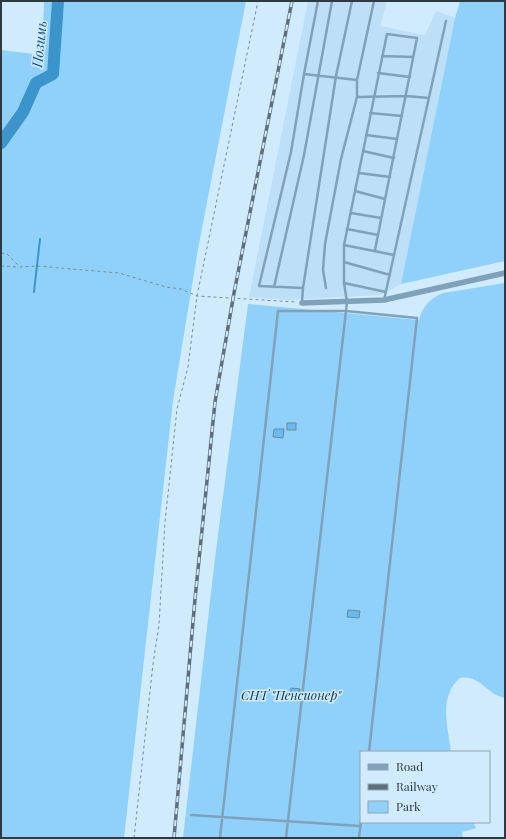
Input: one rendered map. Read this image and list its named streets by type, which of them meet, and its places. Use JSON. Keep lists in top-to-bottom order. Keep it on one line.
{"water":["Позимь"],"parks":["СНТ \"Пенсионер\""],"legend":["Road","Railway","Park"]}
